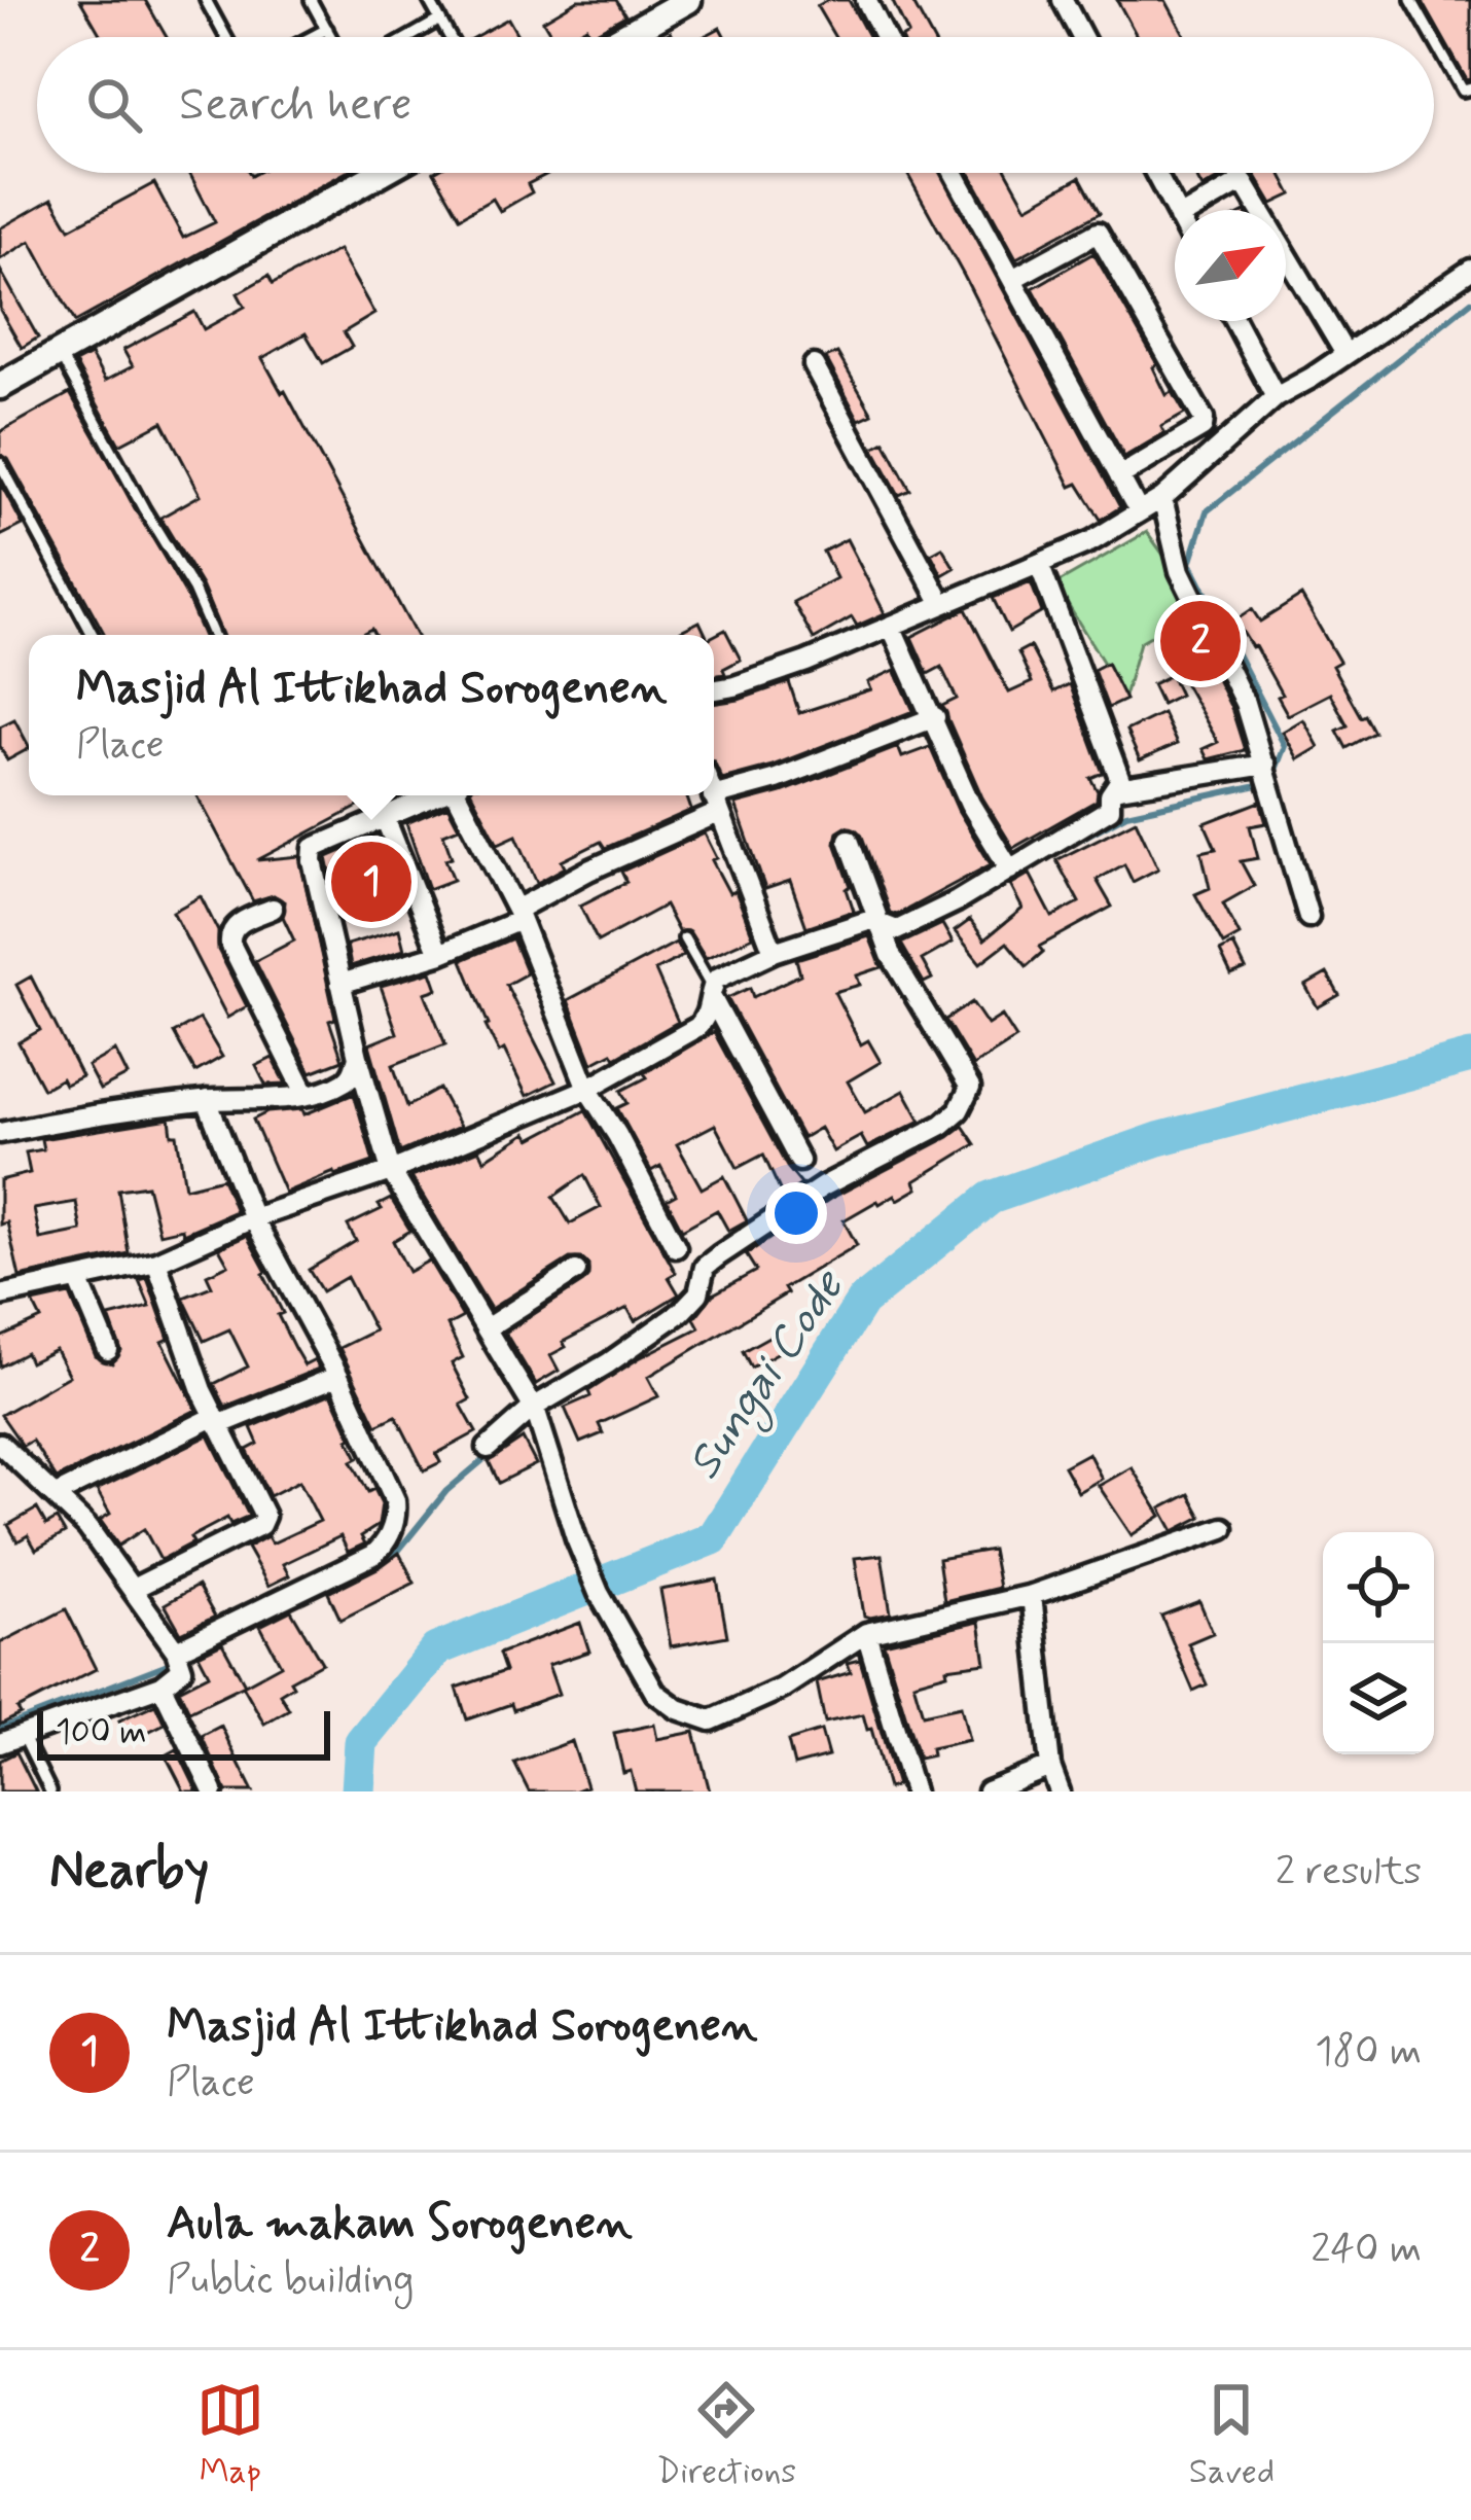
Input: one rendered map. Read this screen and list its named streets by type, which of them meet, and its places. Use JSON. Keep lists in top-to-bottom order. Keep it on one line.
{"water":["Sungai Code"],"scale_bar":"100 m","north":"top right","page":{"search":"Search here","pins":["2","1"],"popup":["Masjid Al Ittikhad Sorogenen","Place"],"scale":"100 m","heading":["Nearby","2 results"],"list":[{"mark":"1","name":"Masjid Al Ittikhad Sorogenen","note":"Place","value":"180 m"},{"mark":"2","name":"Aula makam Sorogenen","note":"Public building","value":"240 m"}],"nav":["Map","Directions","Saved"]}}
